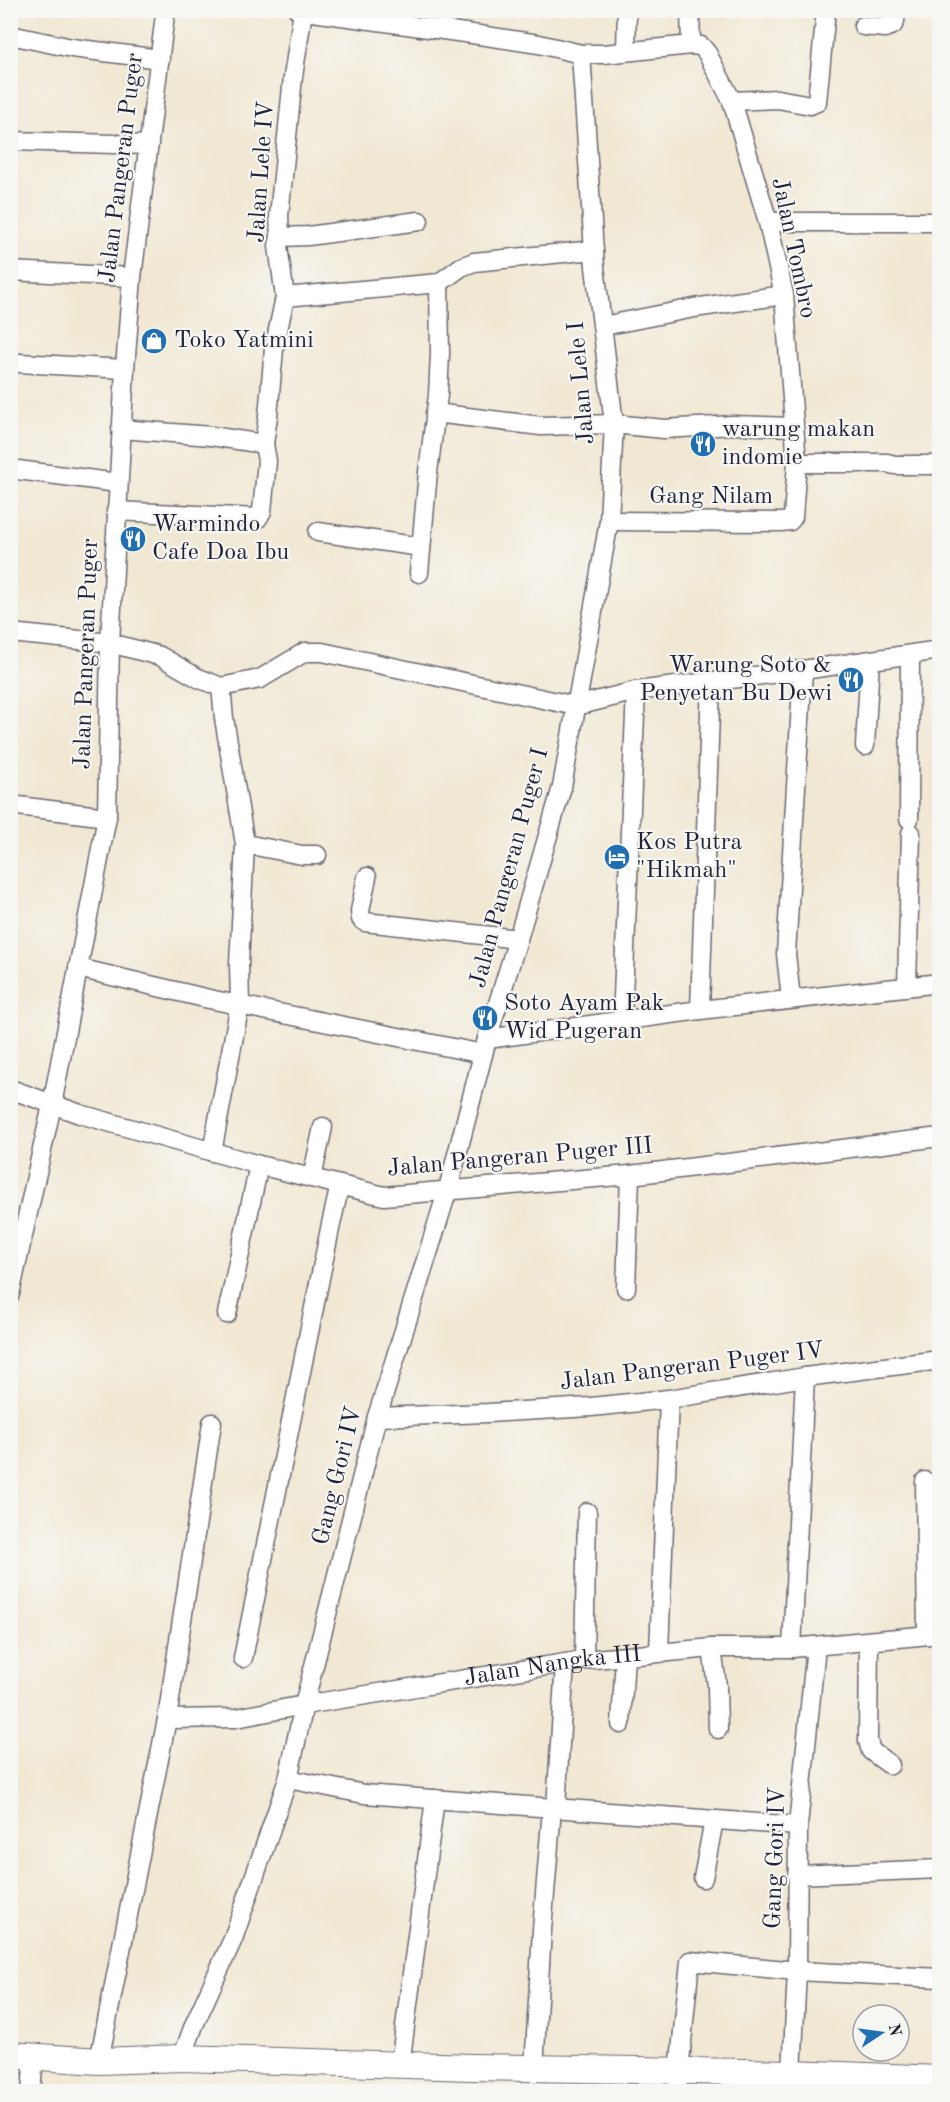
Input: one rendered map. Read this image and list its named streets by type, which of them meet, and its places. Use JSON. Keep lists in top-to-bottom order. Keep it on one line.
{"streets":{"street":["Jalan Pangeran Puger","Jalan Lele IV","Jalan Tombro","Jalan Lele I","Gang Nilam","Jalan Pangeran Puger I","Jalan Pangeran Puger III","Jalan Pangeran Puger IV","Gang Gori IV","Jalan Nangka III"]},"crossings":[["Jalan Pangeran Puger","Jalan Lele IV"],["Jalan Pangeran Puger","Jalan Pangeran Puger III"],["Jalan Tombro","Gang Nilam"],["Jalan Lele I","Gang Nilam"],["Jalan Lele I","Jalan Pangeran Puger I"],["Jalan Pangeran Puger I","Jalan Pangeran Puger III"],["Jalan Pangeran Puger I","Gang Gori IV"],["Jalan Pangeran Puger III","Gang Gori IV"],["Jalan Pangeran Puger IV","Gang Gori IV"],["Gang Gori IV","Jalan Nangka III"]],"places":{"shop":["Toko Yatmini"],"restaurant":["warung makan indomie","Warmindo Cafe Doa Ibu","Warung Soto & Penyetan Bu Dewi","Soto Ayam Pak Wid Pugeran"],"hotel":["Kos Putra \"Hikmah\""]},"north":"right"}
